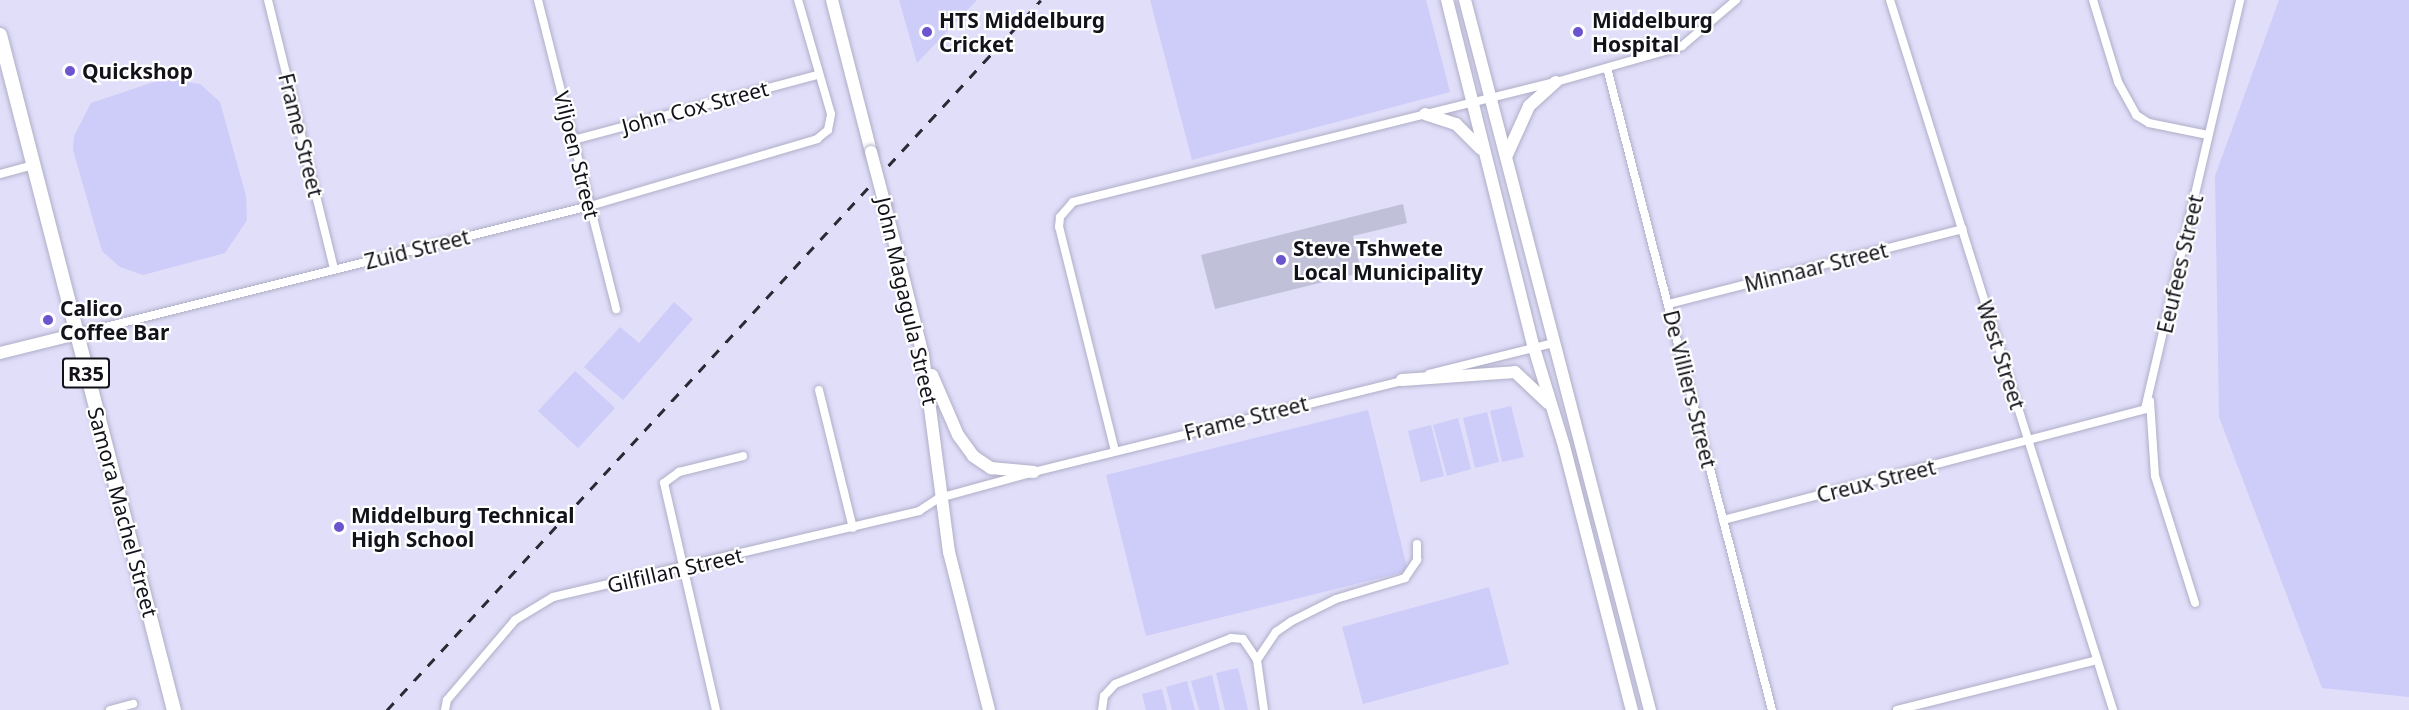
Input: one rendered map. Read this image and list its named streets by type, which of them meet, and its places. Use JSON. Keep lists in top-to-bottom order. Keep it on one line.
{"streets":{"main road":["Zuid Street","John Magagula Street","R35","Samora Machel Street"],"street":["John Cox Street","Frame Street","Viljoen Street","Eeufees Street","Minnaar Street","West Street","De Villiers Street","Creux Street","Gilfillan Street"]},"crossings":[["John Cox Street","Viljoen Street"],["John Cox Street","Zuid Street"],["Frame Street","Zuid Street"],["Frame Street","John Magagula Street"],["Frame Street","Gilfillan Street"],["Viljoen Street","Zuid Street"],["Zuid Street","Samora Machel Street"],["Minnaar Street","West Street"],["Minnaar Street","De Villiers Street"],["John Magagula Street","Gilfillan Street"],["West Street","Creux Street"],["De Villiers Street","Creux Street"]],"places":["HTS Middelburg Cricket","Middelburg Hospital","Quickshop","Steve Tshwete Local Municipality","Calico Coffee Bar","Middelburg Technical High School"]}
